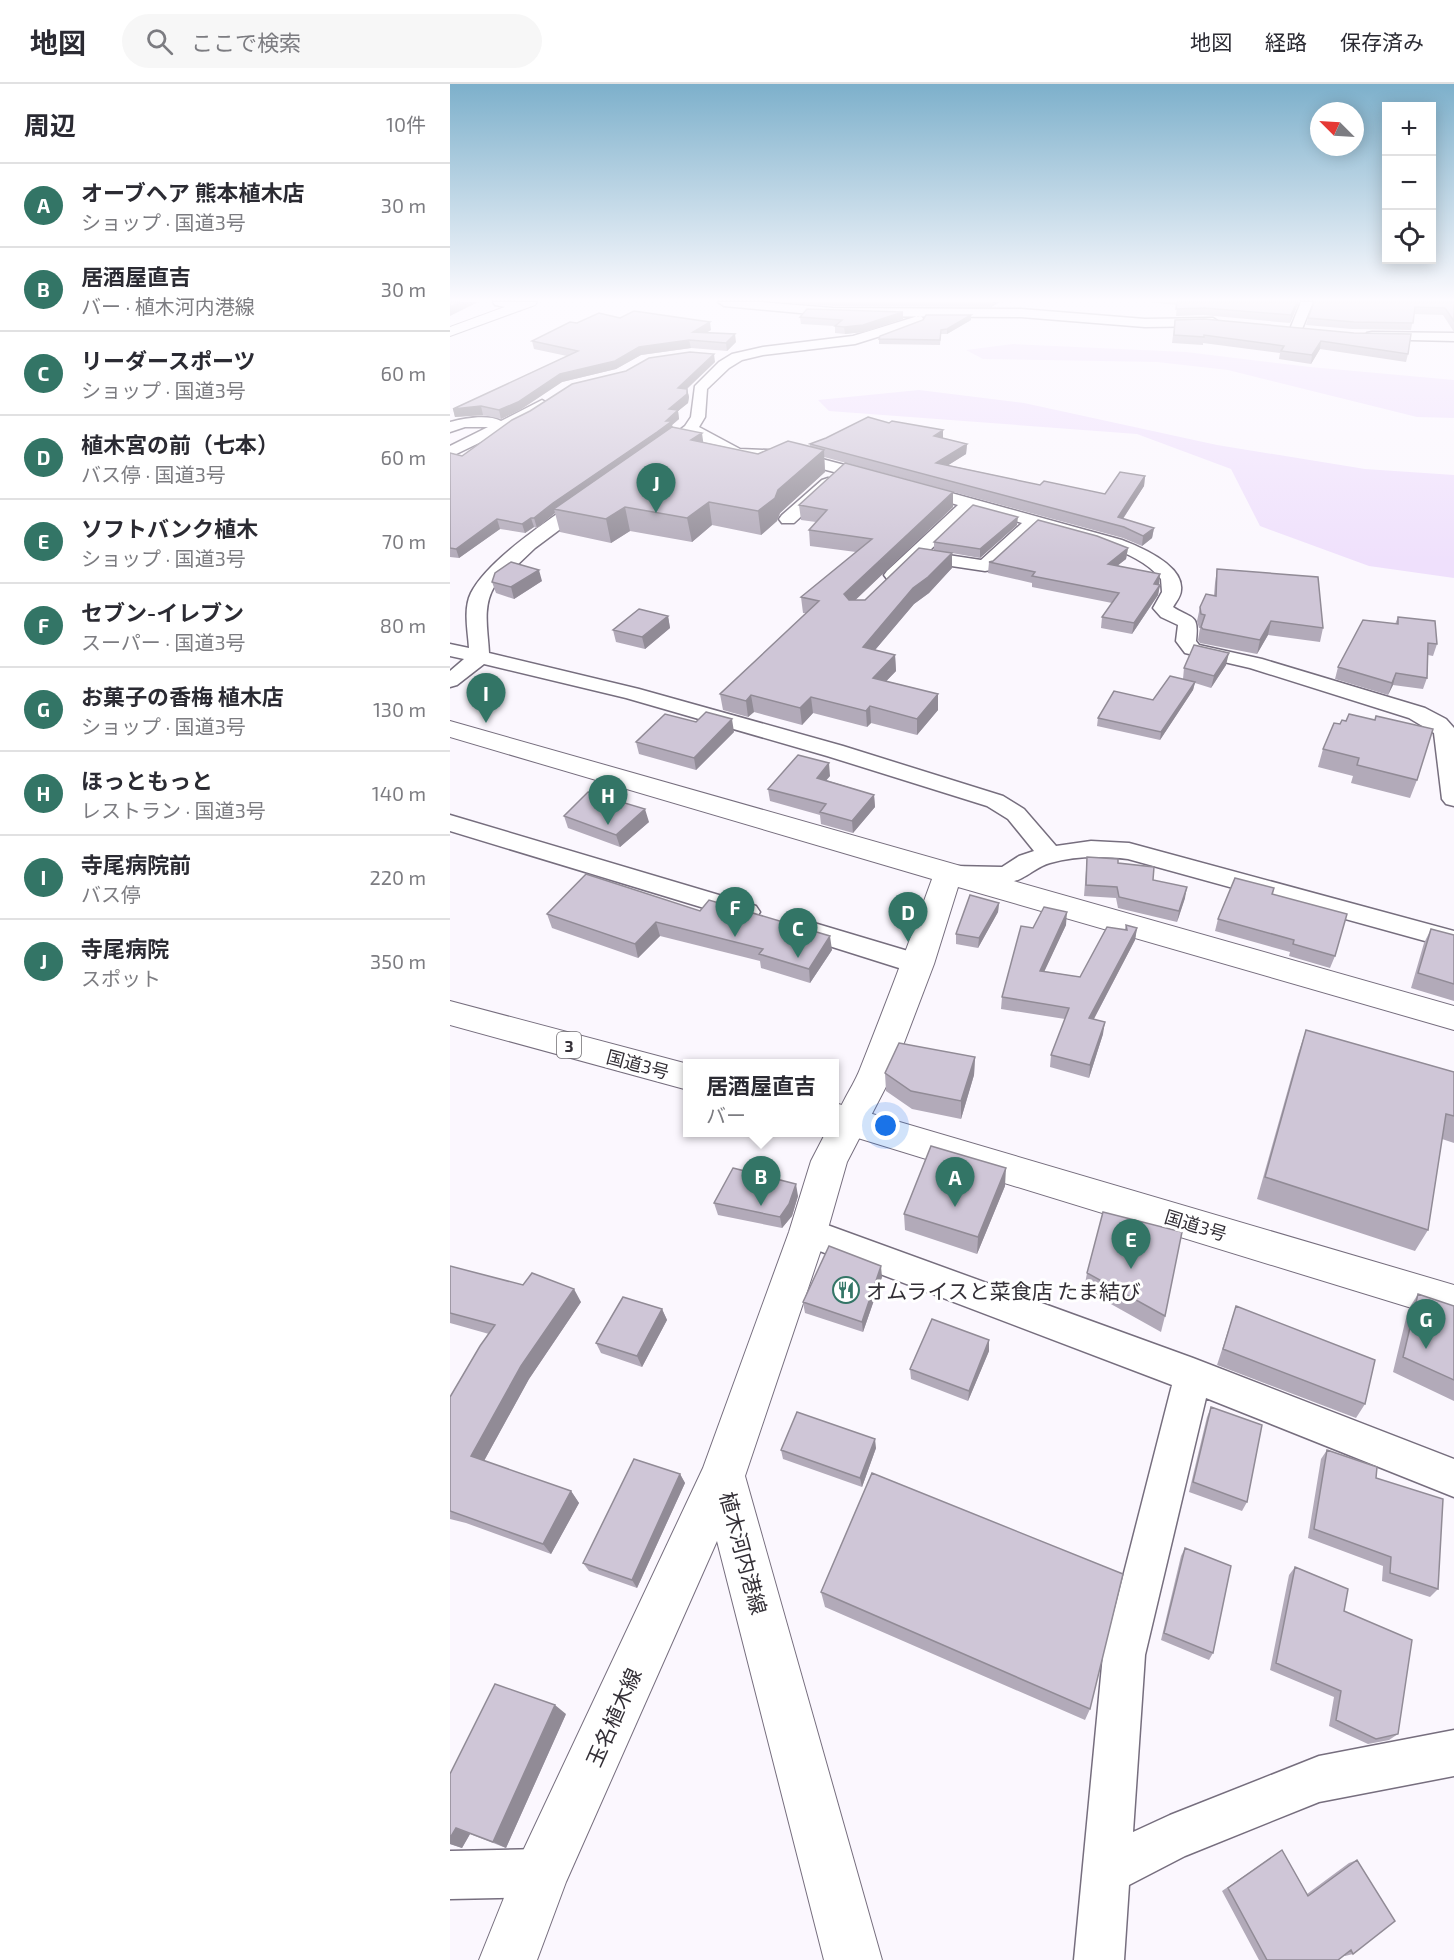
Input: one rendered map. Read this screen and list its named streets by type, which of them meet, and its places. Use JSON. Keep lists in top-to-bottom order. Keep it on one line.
{"streets":{"main road":["3","国道3号","植木河内港線","玉名植木線"]},"crossings":[["国道3号","植木河内港線"],["植木河内港線","玉名植木線"]],"places":{"restaurant":["オムライスと菜食店 たま結び"]},"north":"top left","page":{"header":"地図","search":"ここで検索","nav":["地図","経路","保存済み"],"heading":["周辺","10件"],"map_buttons":["+","−"],"list":[{"mark":"A","name":"オーブヘア 熊本植木店","note":"ショップ · 国道3号","value":"30 m"},{"mark":"B","name":"居酒屋直吉","note":"バー · 植木河内港線","value":"30 m"},{"mark":"C","name":"リーダースポーツ","note":"ショップ · 国道3号","value":"60 m"},{"mark":"D","name":"植木宮の前（七本）","note":"バス停 · 国道3号","value":"60 m"},{"mark":"E","name":"ソフトバンク植木","note":"ショップ · 国道3号","value":"70 m"},{"mark":"F","name":"セブン-イレブン","note":"スーパー · 国道3号","value":"80 m"},{"mark":"G","name":"お菓子の香梅 植木店","note":"ショップ · 国道3号","value":"130 m"},{"mark":"H","name":"ほっともっと","note":"レストラン · 国道3号","value":"140 m"},{"mark":"I","name":"寺尾病院前","note":"バス停","value":"220 m"},{"mark":"J","name":"寺尾病院","note":"スポット","value":"350 m"}],"pins":["J","I","H","F","D","C","B","A","E","G"],"popup":["居酒屋直吉","バー"]}}
